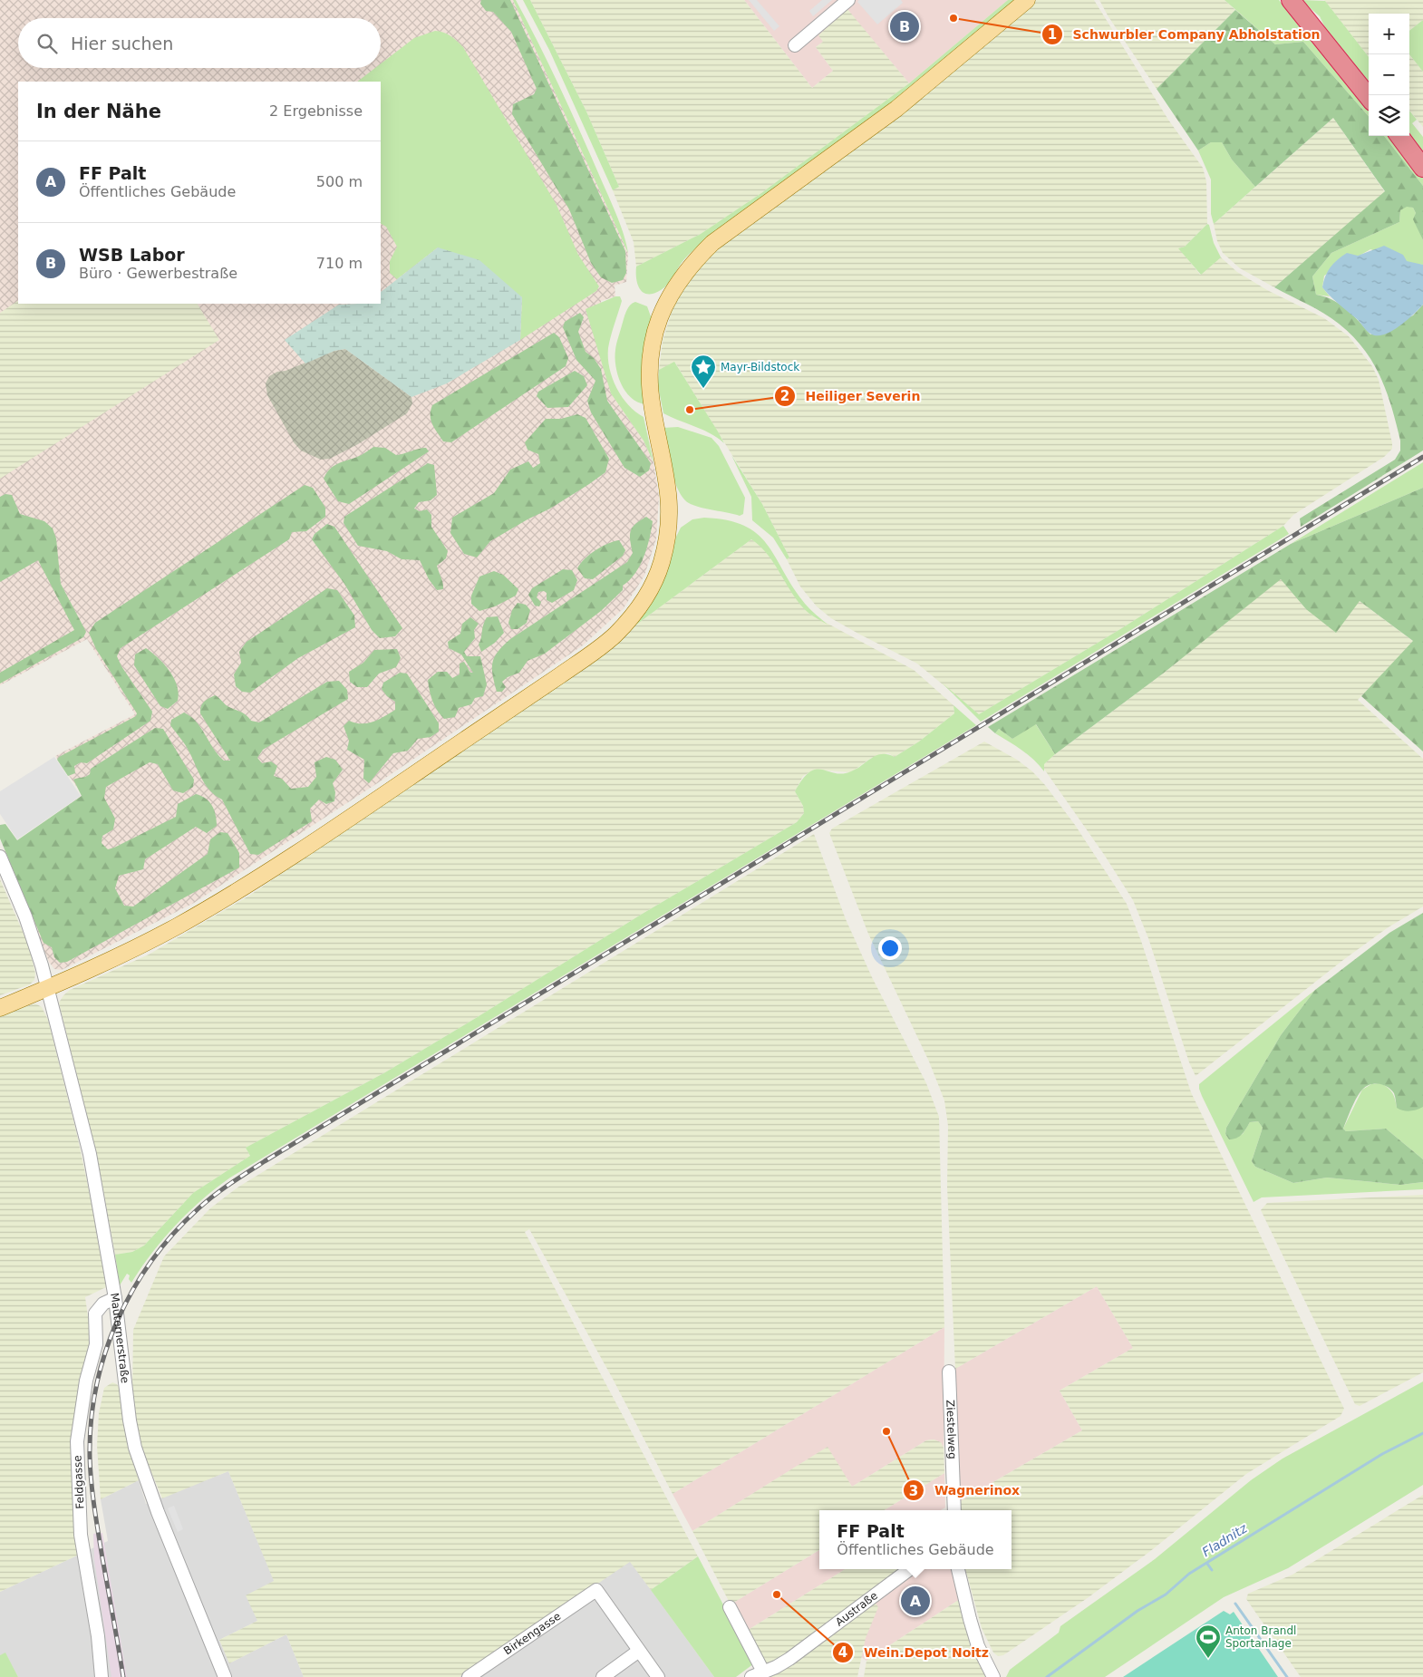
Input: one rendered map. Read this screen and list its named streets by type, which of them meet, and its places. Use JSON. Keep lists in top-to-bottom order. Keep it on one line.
{"streets":{"street":["Mauternerstraße","Ziestelweg","Feldgasse","Austraße","Birkengasse"]},"crossings":[["Mauternerstraße","Feldgasse"]],"water":["Fladnitz"],"places":{"other":["Schwurbler Company Abholstation","Heiliger Severin","Wagnerinox","Wein.Depot Noitz"],"place":["Mayr-Bildstock"],"sports":["Anton Brandl Sportanlage"]},"page":{"pins":["B","A"],"map_buttons":["+","−"],"search":"Hier suchen","heading":["In der Nähe","2 Ergebnisse"],"list":[{"mark":"A","name":"FF Palt","note":"Öffentliches Gebäude","value":"500 m"},{"mark":"B","name":"WSB Labor","note":"Büro · Gewerbestraße","value":"710 m"}],"popup":["FF Palt","Öffentliches Gebäude"]}}
